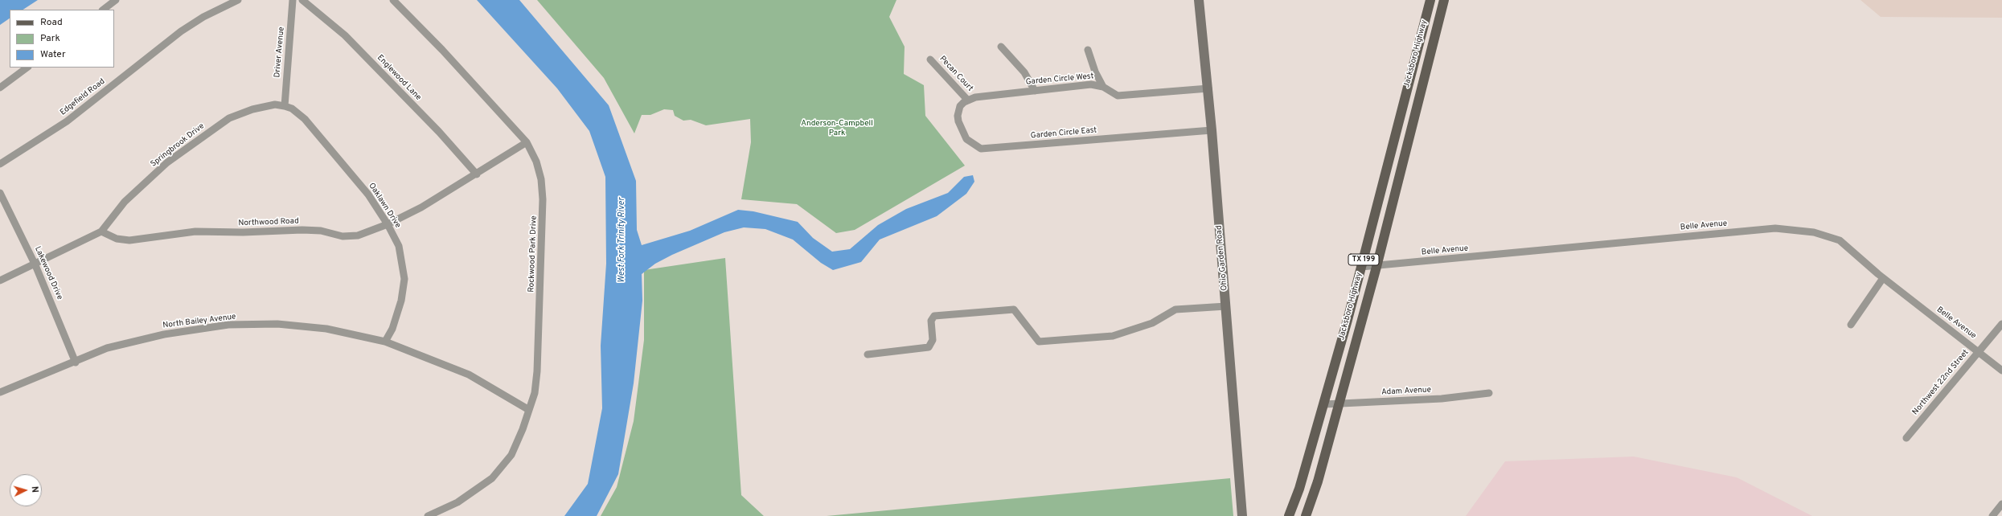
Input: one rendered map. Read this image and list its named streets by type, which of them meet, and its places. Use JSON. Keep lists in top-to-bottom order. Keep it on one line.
{"streets":{"main road":["Jacksboro Highway","TX 199"],"street":["Driver Avenue","Pecan Court","Englewood Lane","Garden Circle West","Edgefield Road","Garden Circle East","Springbrook Drive","Oaklawn Drive","Northwood Road","Belle Avenue","Rockwood Park Drive","Ohio Garden Road","Lakewood Drive","North Bailey Avenue","Northwest 22nd Street","Adam Avenue"]},"crossings":[["Driver Avenue","Springbrook Drive"],["Driver Avenue","Oaklawn Drive"],["Jacksboro Highway","Belle Avenue"],["Jacksboro Highway","Adam Avenue"],["Pecan Court","Garden Circle West"],["Pecan Court","Garden Circle East"],["Englewood Lane","Northwood Road"],["Garden Circle West","Garden Circle East"],["Garden Circle West","Ohio Garden Road"],["Garden Circle East","Ohio Garden Road"],["Springbrook Drive","Oaklawn Drive"],["Springbrook Drive","Northwood Road"],["Oaklawn Drive","Northwood Road"],["Oaklawn Drive","North Bailey Avenue"],["Northwood Road","Rockwood Park Drive"],["Belle Avenue","Northwest 22nd Street"],["Rockwood Park Drive","North Bailey Avenue"],["Lakewood Drive","North Bailey Avenue"]],"water":["West Fork Trinity River"],"parks":["Anderson-Campbell Park"],"legend":["Road","Park","Water"],"north":"right"}
